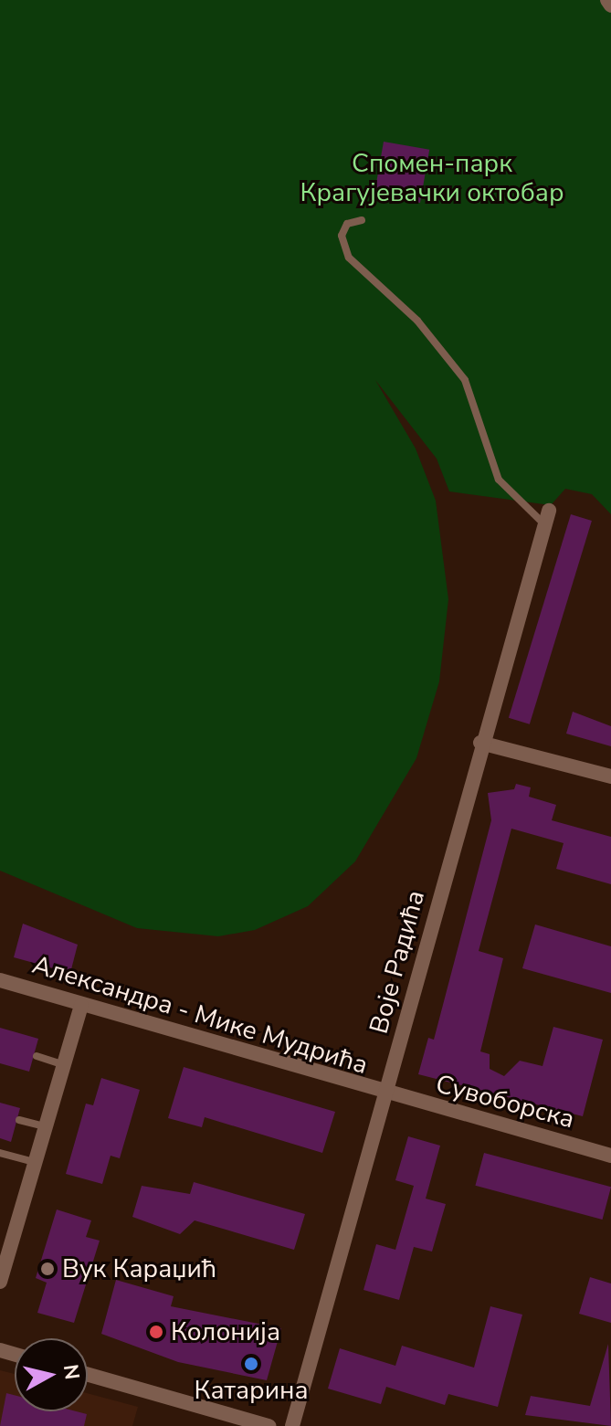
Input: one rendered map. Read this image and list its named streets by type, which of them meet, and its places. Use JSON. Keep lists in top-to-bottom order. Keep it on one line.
{"streets":{"street":["Воје Радића","Александра - Мике Мудрића","Сувоборска"]},"crossings":[["Воје Радића","Александра - Мике Мудрића"],["Воје Радића","Сувоборска"],["Александра - Мике Мудрића","Сувоборска"]],"parks":["Спомен-парк Крагујевачки октобар"],"places":["Вук Караџић","Колонија","Катарина"],"north":"right"}
